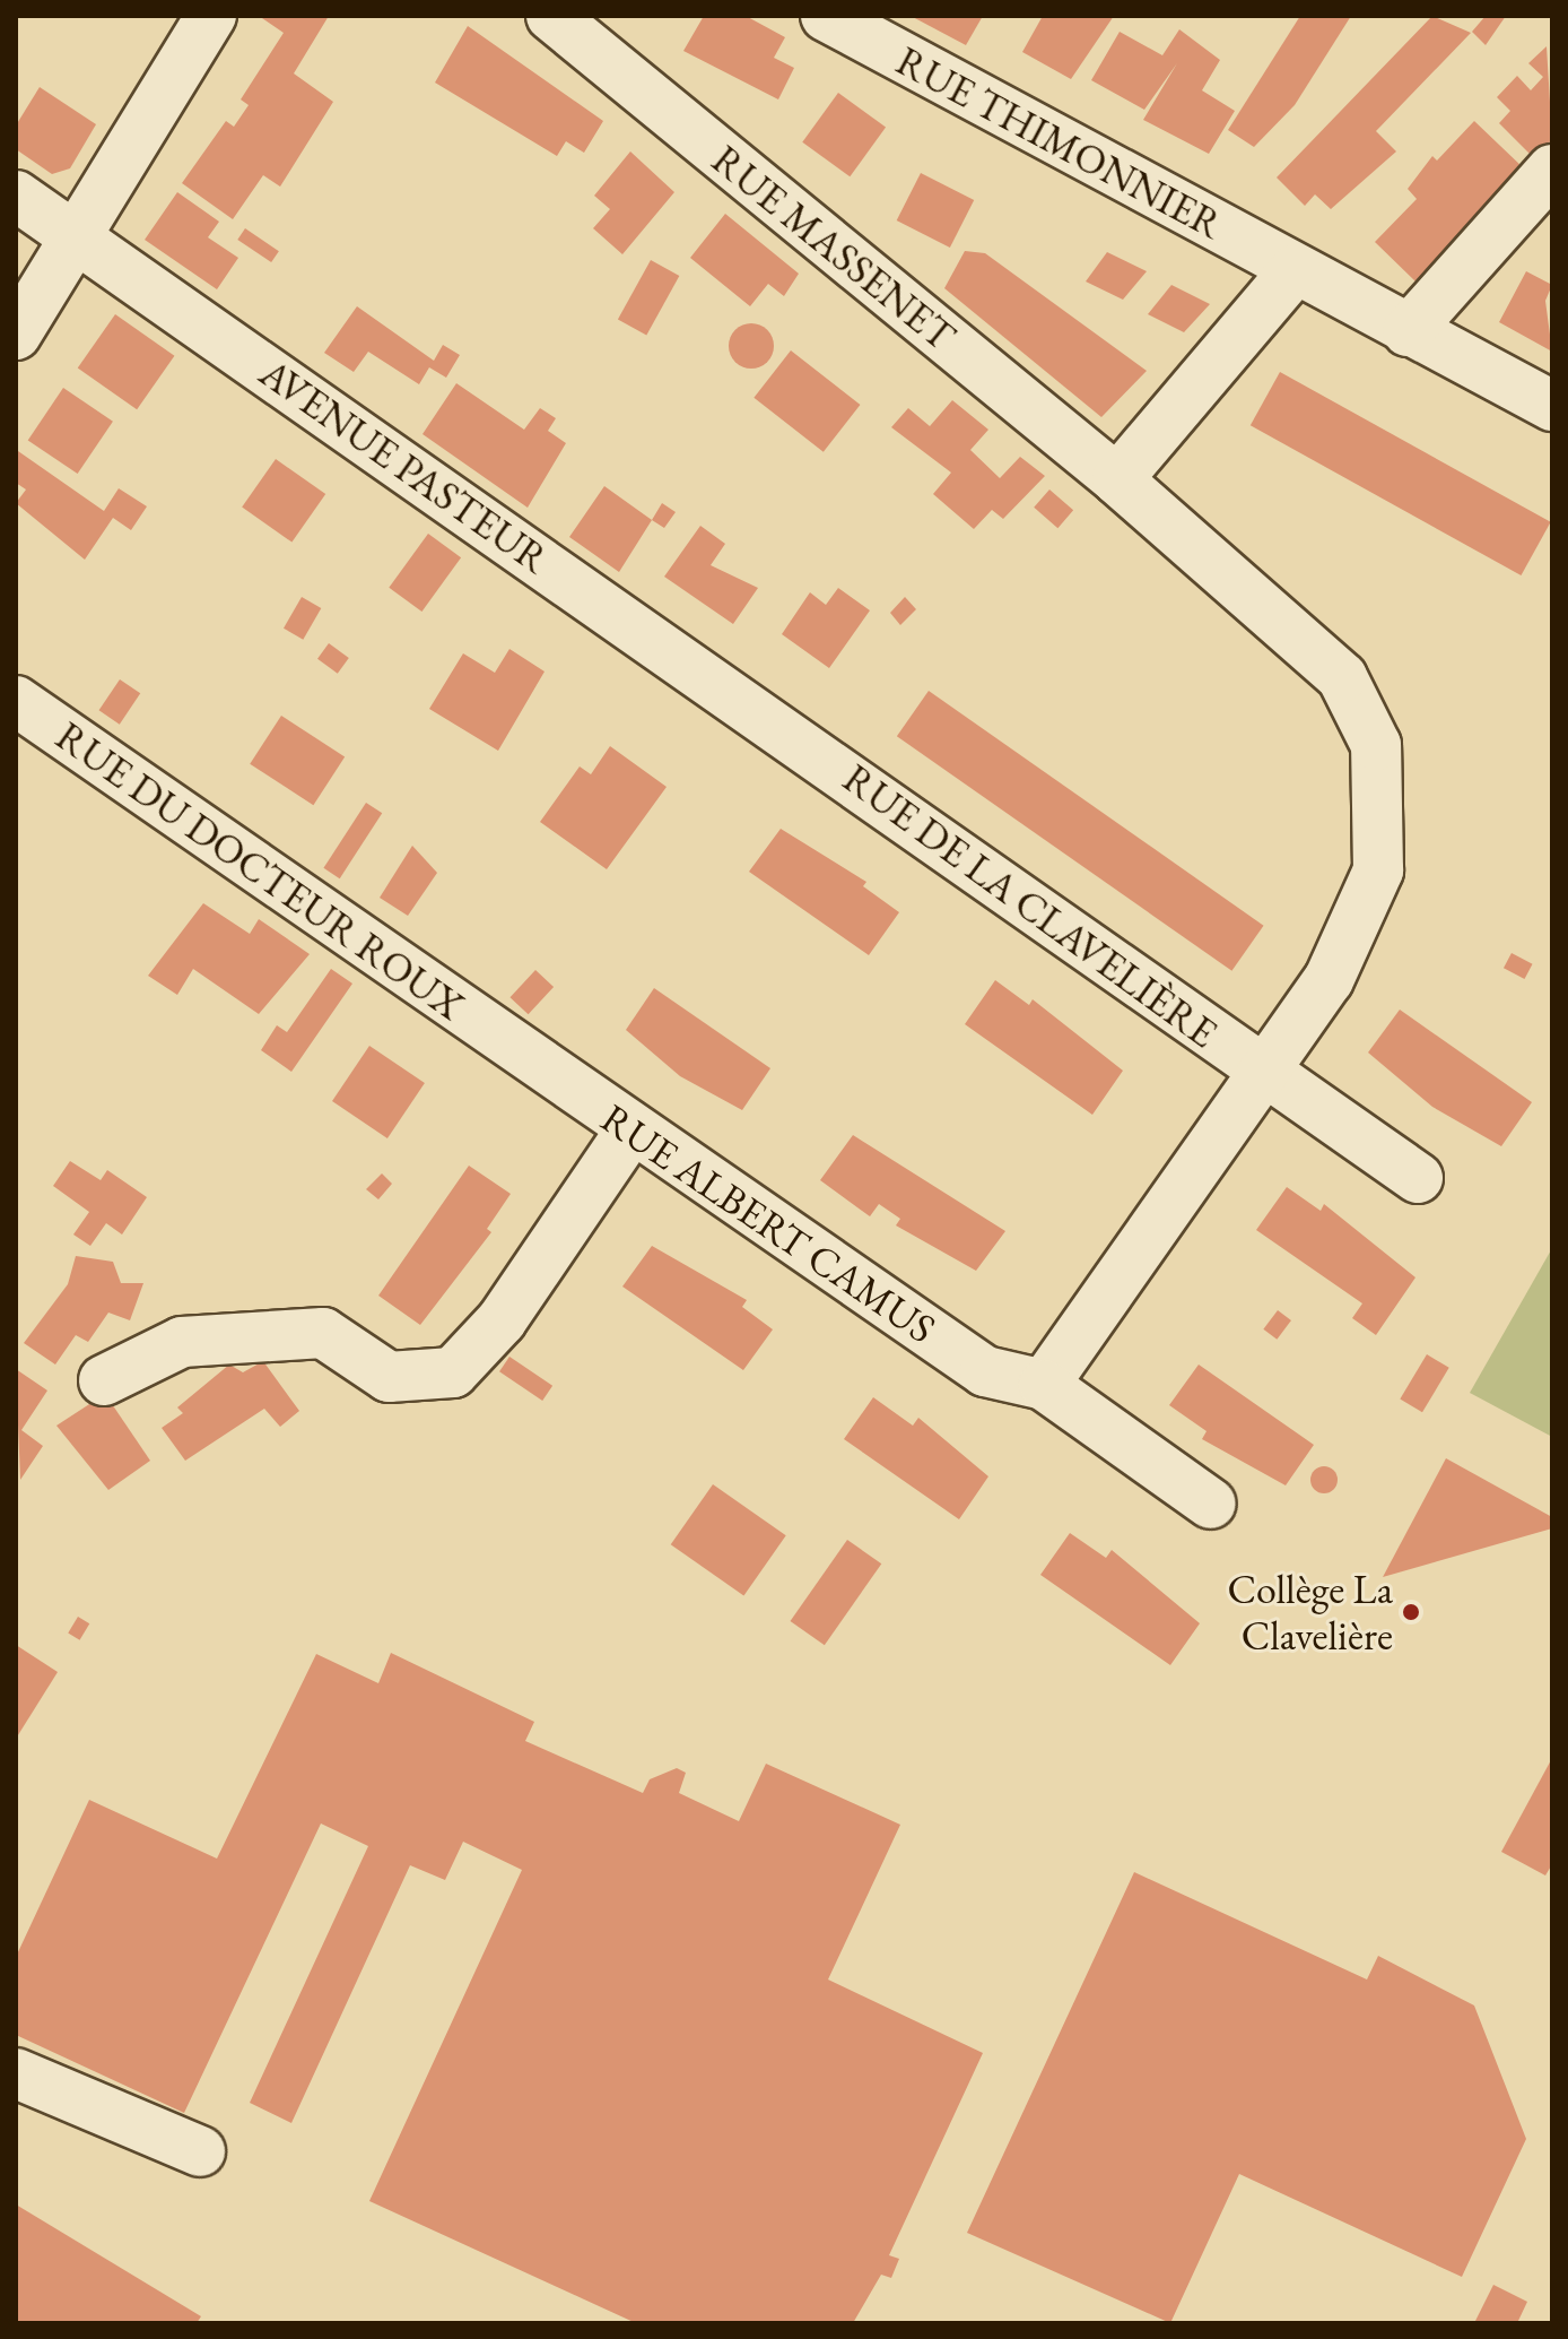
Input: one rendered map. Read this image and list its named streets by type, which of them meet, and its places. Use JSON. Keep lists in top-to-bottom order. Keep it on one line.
{"streets":{"street":["RUE THIMONNIER","RUE MASSENET","AVENUE PASTEUR","RUE DU DOCTEUR ROUX","RUE DE LA CLAVELIÈRE","RUE ALBERT CAMUS"]},"crossings":[["AVENUE PASTEUR","RUE DE LA CLAVELIÈRE"],["RUE DU DOCTEUR ROUX","RUE ALBERT CAMUS"]],"places":["Collège La Clavelière"]}
